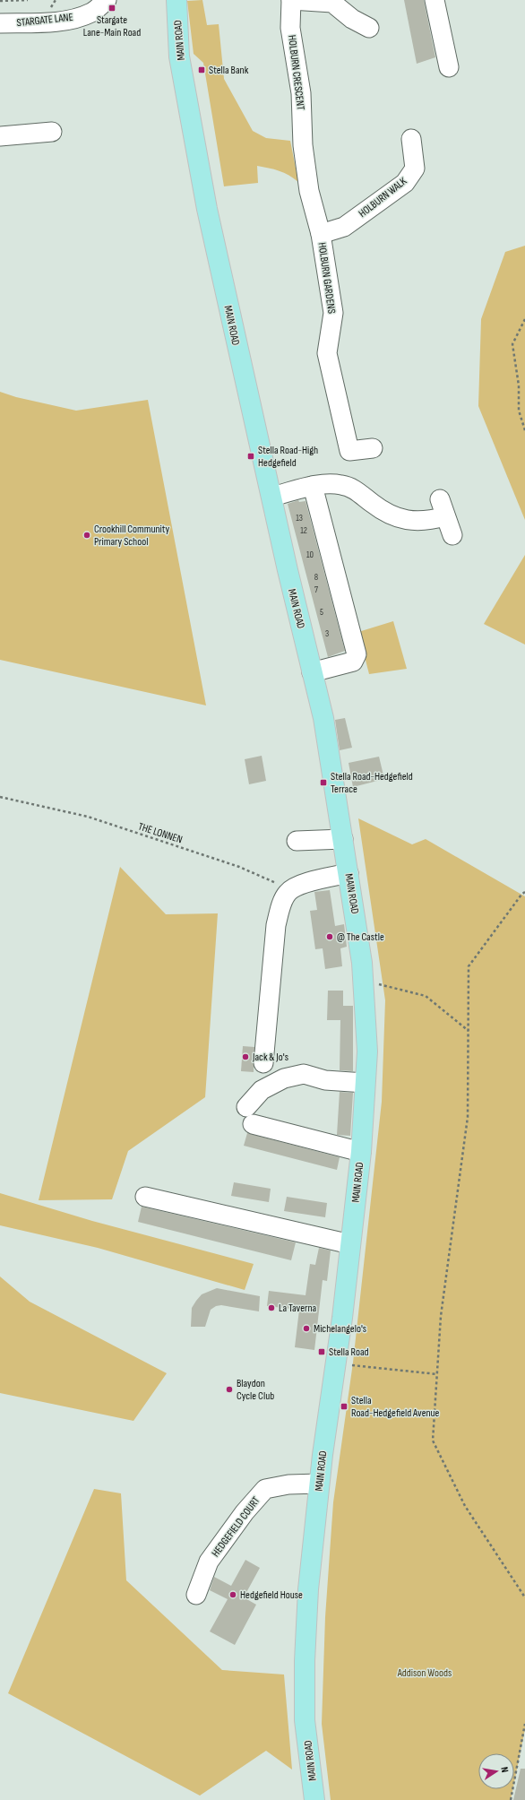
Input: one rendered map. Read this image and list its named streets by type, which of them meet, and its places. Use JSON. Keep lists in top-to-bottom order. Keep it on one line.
{"streets":{"main road":["MAIN ROAD"],"street":["STARGATE LANE","HOLBURN CRESCENT","HOLBURN WALK","HOLBURN GARDENS","HEDGEFIELD COURT"],"path":["THE LONNEN"]},"crossings":[["MAIN ROAD","HEDGEFIELD COURT"],["HOLBURN CRESCENT","HOLBURN GARDENS"],["HOLBURN WALK","HOLBURN GARDENS"]],"parks":["Addison Woods"],"places":{"transit":["Stargate Lane-Main Road","Stella Bank","Stella Road-High Hedgefield","Stella Road-Hedgefield Terrace","Stella Road","Stella Road-Hedgefield Avenue"],"other":["Crookhill Community Primary School","@ The Castle","Jack & Jo's","La Taverna","Michelangelo's","Blaydon Cycle Club","Hedgefield House"]},"house_numbers":["13","12","10","8","7","5","3"],"north":"right"}
